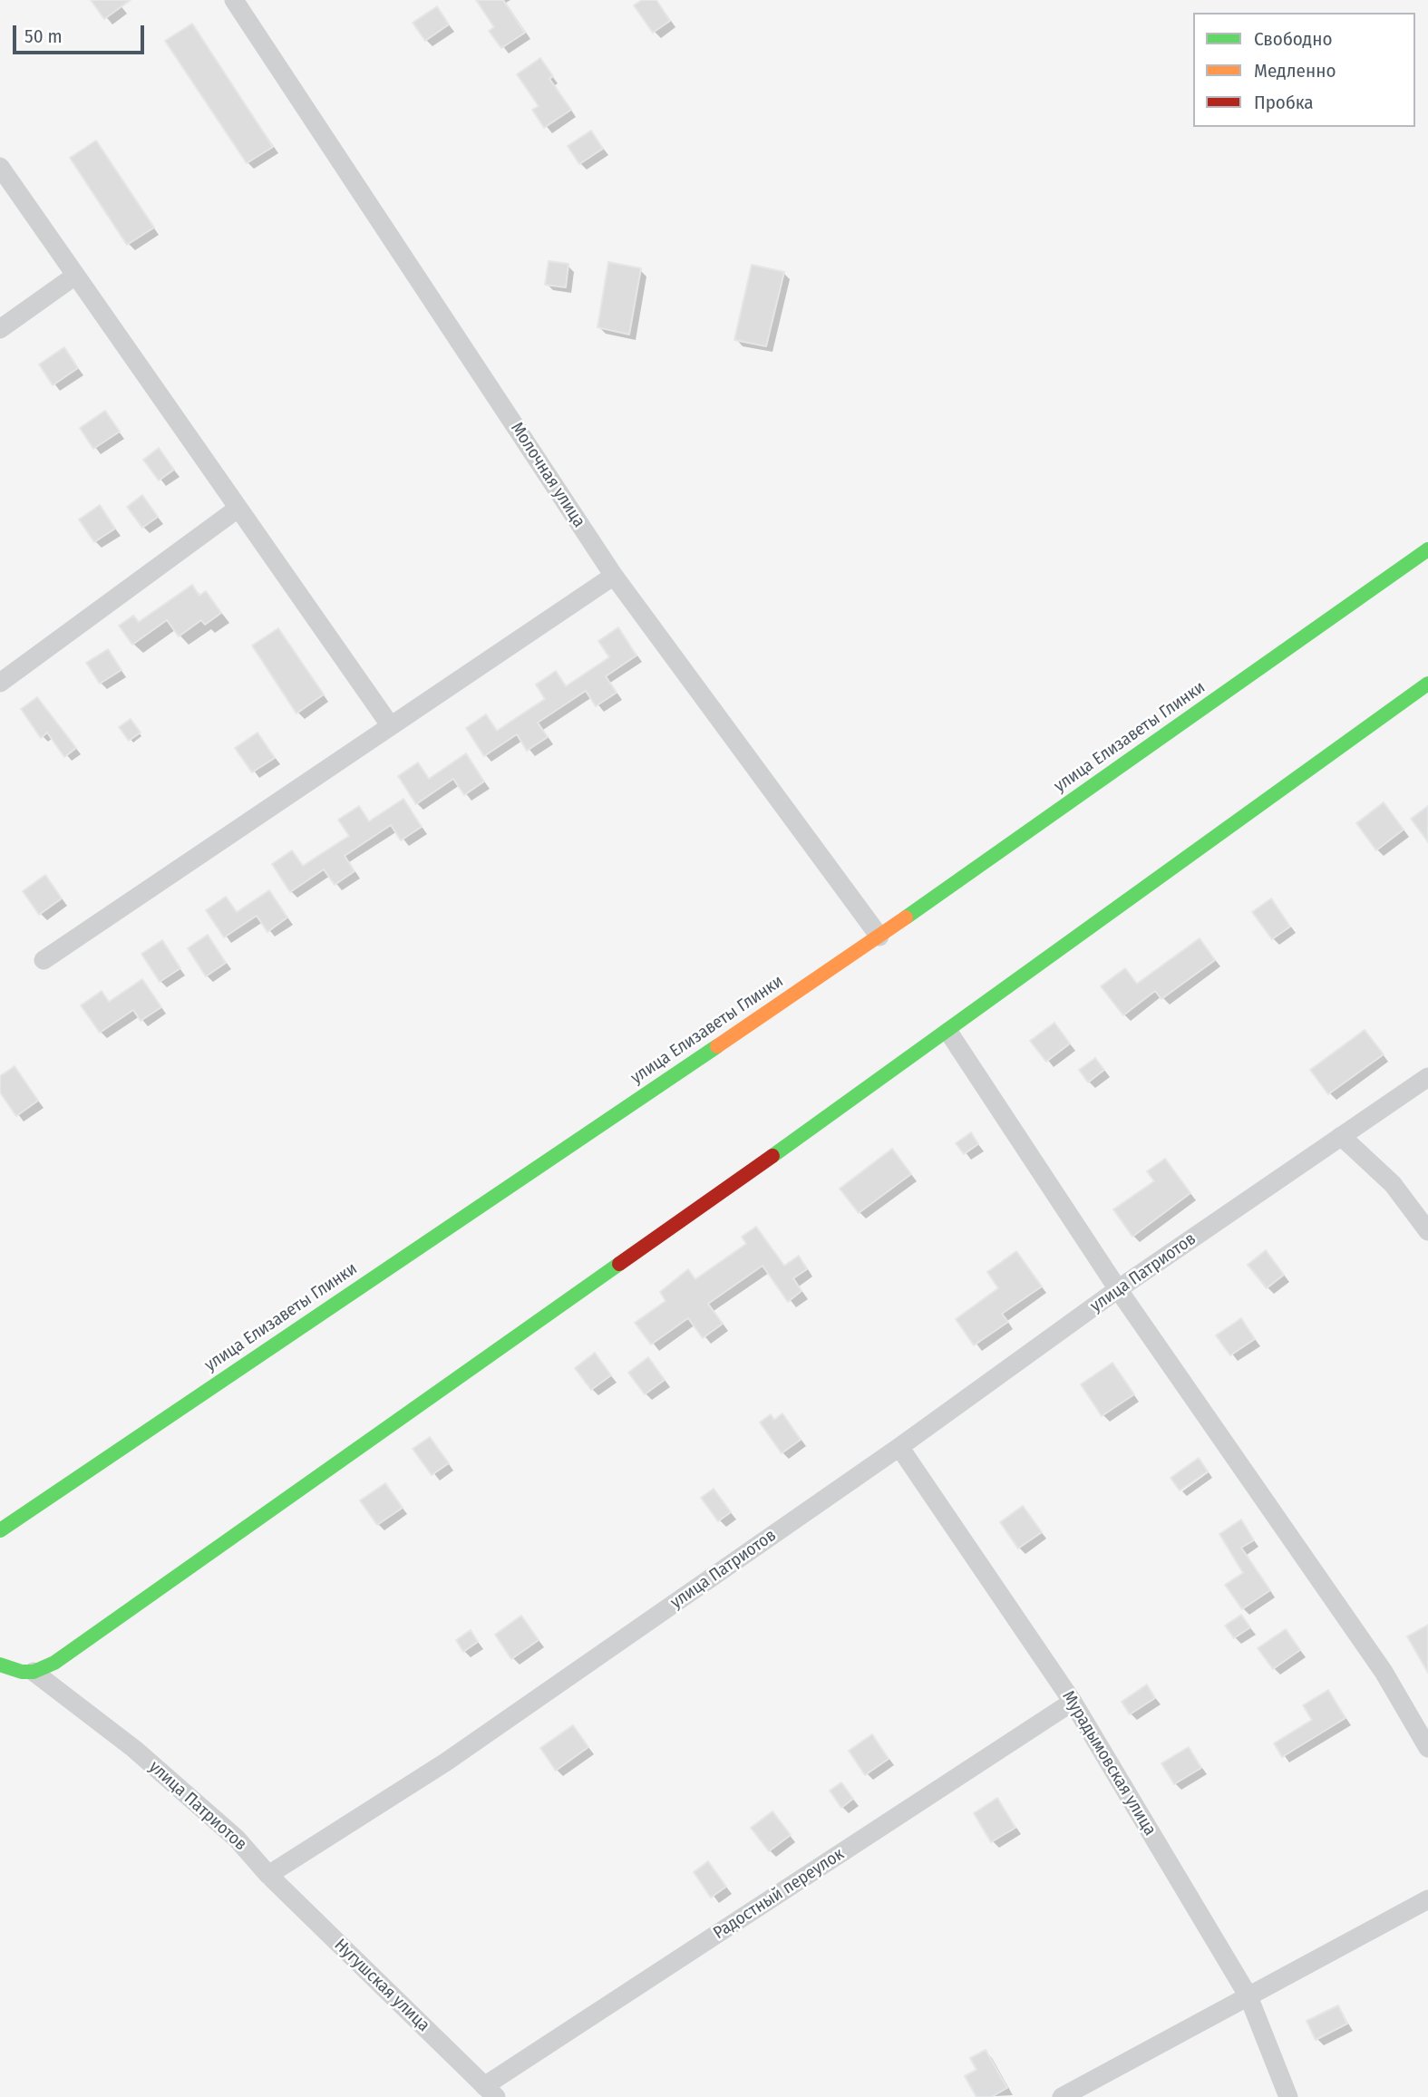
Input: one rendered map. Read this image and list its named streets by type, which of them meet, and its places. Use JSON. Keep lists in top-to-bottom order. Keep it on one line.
{"streets":{"street":["Молочная улица","улица Елизаветы Глинки","улица Патриотов","Мурадымовская улица","Радостный переулок","Нугушская улица"]},"crossings":[["Молочная улица","улица Елизаветы Глинки"],["улица Патриотов","Мурадымовская улица"],["улица Патриотов","Нугушская улица"],["Мурадымовская улица","Радостный переулок"],["Радостный переулок","Нугушская улица"]],"legend":["Свободно","Медленно","Пробка"],"scale_bar":"50 m"}
